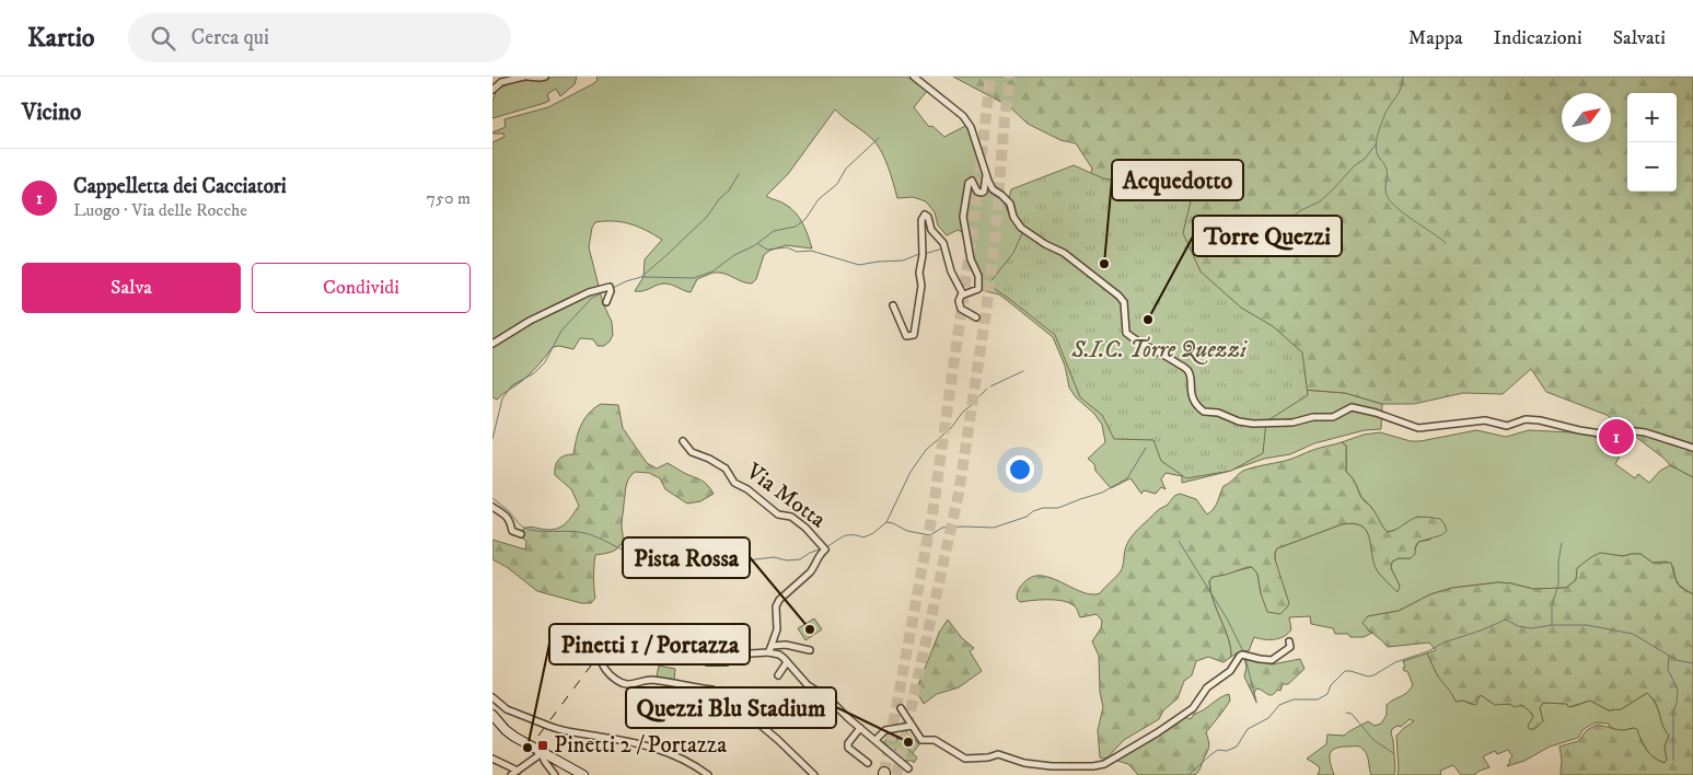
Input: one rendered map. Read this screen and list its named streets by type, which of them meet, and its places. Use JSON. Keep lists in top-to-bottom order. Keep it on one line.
{"streets":{"street":["Via Motta"]},"parks":["S.I.C. Torre Quezzi"],"places":{"other":["Acquedotto","Torre Quezzi","Pista Rossa","Quezzi Blu Stadium","Pinetti 1 / Portazza"],"transit":["Pinetti 2 / Portazza"]},"north":"top right","page":{"header":"Kartio","search":"Cerca qui","nav":["Mappa","Indicazioni","Salvati"],"heading":"Vicino","map_buttons":["+","−"],"list":[{"mark":"1","name":"Cappelletta dei Cacciatori","note":"Luogo · Via delle Rocche","value":"750 m"}],"buttons":["Salva","Condividi"],"pins":"1"}}
